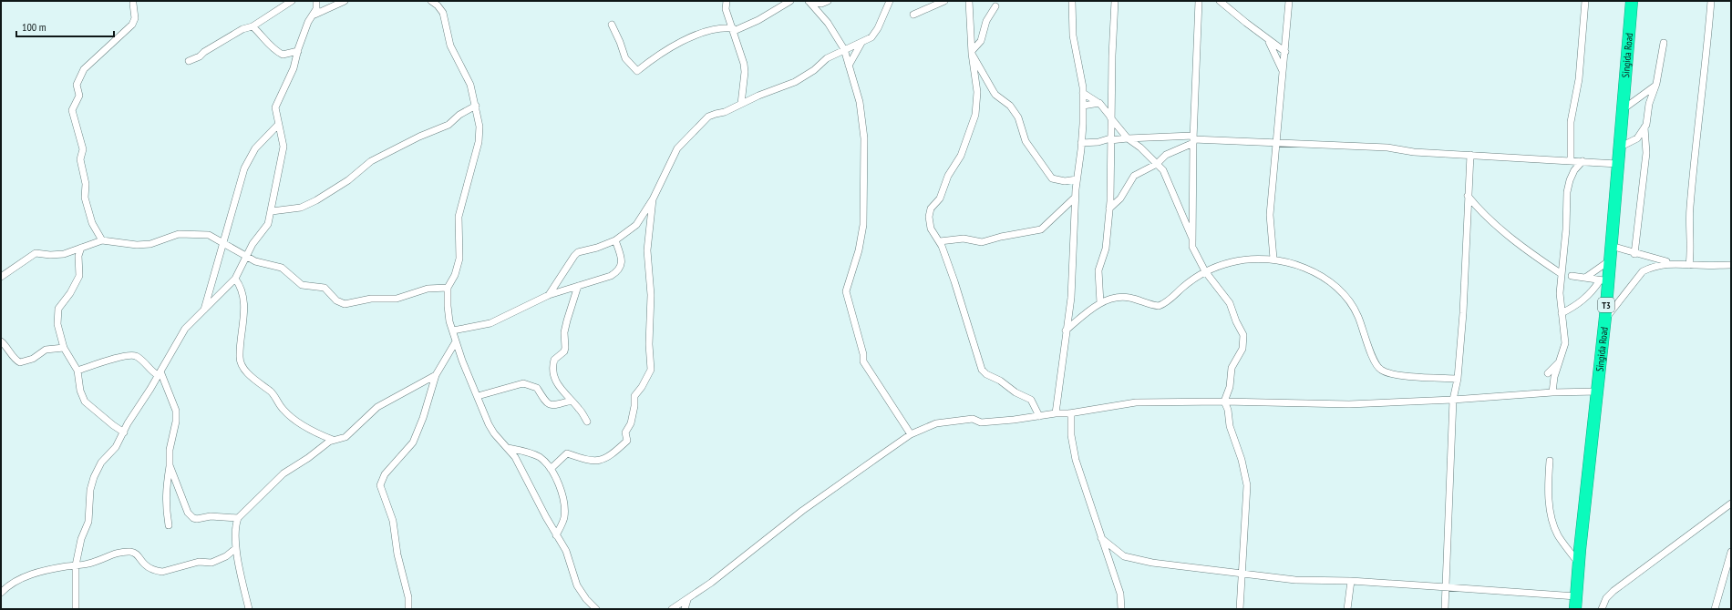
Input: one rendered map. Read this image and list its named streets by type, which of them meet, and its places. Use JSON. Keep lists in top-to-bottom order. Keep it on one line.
{"streets":{"highway":["Singida Road","T3"]},"scale_bar":"100 m"}
